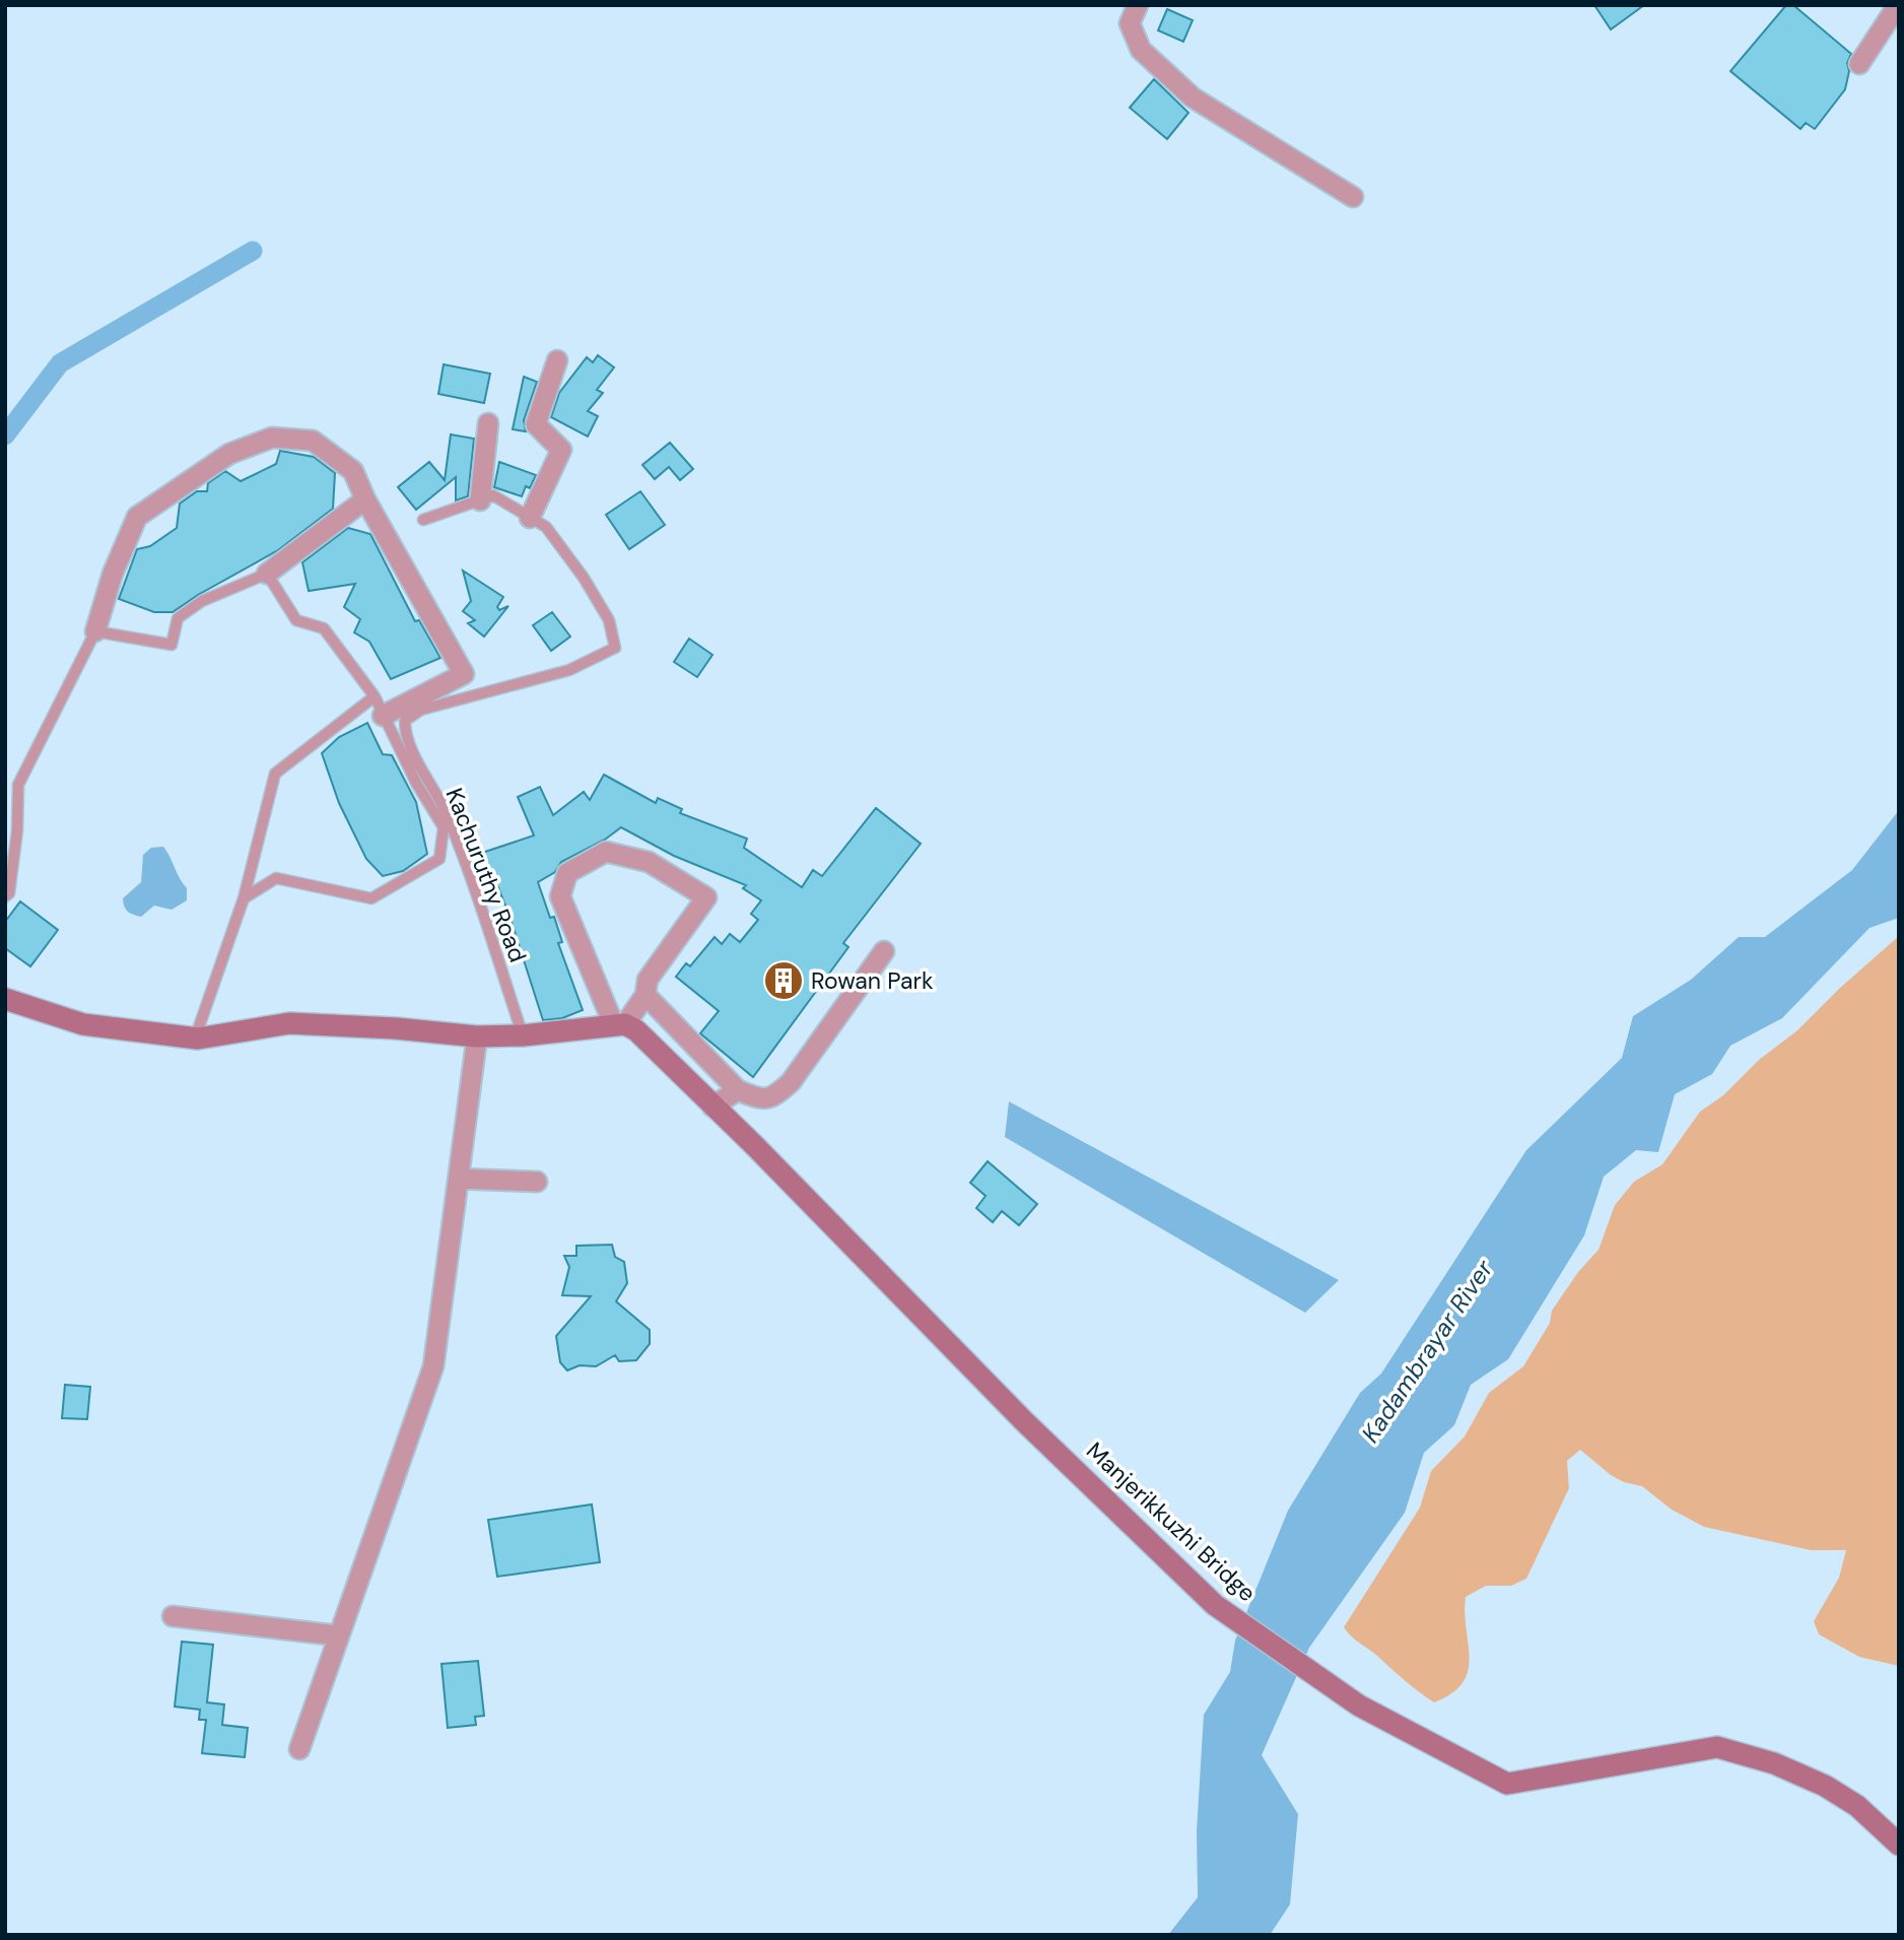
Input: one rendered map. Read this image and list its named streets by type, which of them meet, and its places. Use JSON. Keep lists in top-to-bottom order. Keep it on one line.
{"streets":{"main road":["Manjerikkuzhi Bridge"],"lane":["Kachuruthy Road"]},"water":["Kadambrayar River"],"places":{"building":["Rowan Park"]}}
